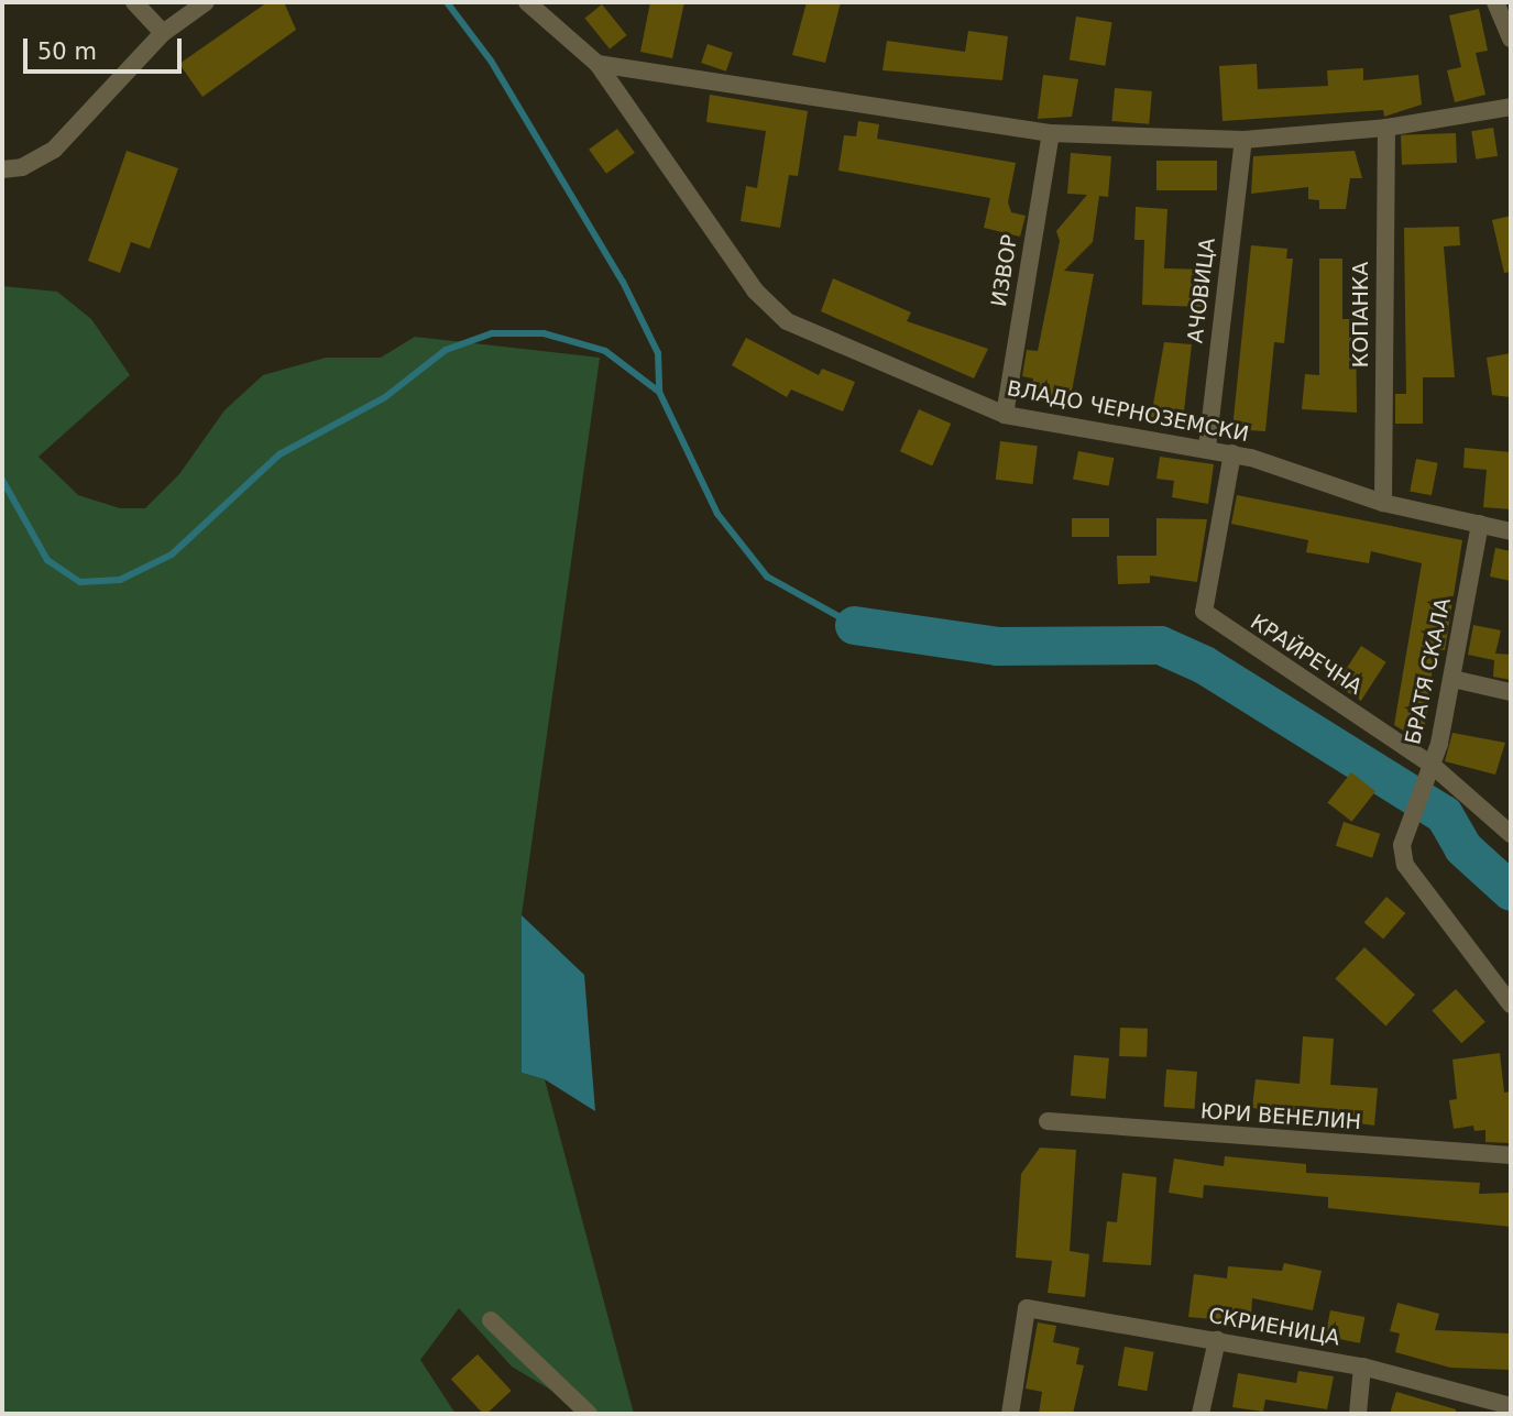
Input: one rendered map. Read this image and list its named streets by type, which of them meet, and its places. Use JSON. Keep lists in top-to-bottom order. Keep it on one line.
{"streets":{"street":["ИЗВОР","АЧОВИЦА","КОПАНКА","ВЛАДО ЧЕРНОЗЕМСКИ","КРАЙРЕЧНА","БРАТЯ СКАЛА","ЮРИ ВЕНЕЛИН","СКРИЕНИЦА"]},"crossings":[["ИЗВОР","ВЛАДО ЧЕРНОЗЕМСКИ"],["АЧОВИЦА","ВЛАДО ЧЕРНОЗЕМСКИ"],["КОПАНКА","ВЛАДО ЧЕРНОЗЕМСКИ"],["ВЛАДО ЧЕРНОЗЕМСКИ","КРАЙРЕЧНА"],["ВЛАДО ЧЕРНОЗЕМСКИ","БРАТЯ СКАЛА"],["КРАЙРЕЧНА","БРАТЯ СКАЛА"]],"scale_bar":"50 m"}
